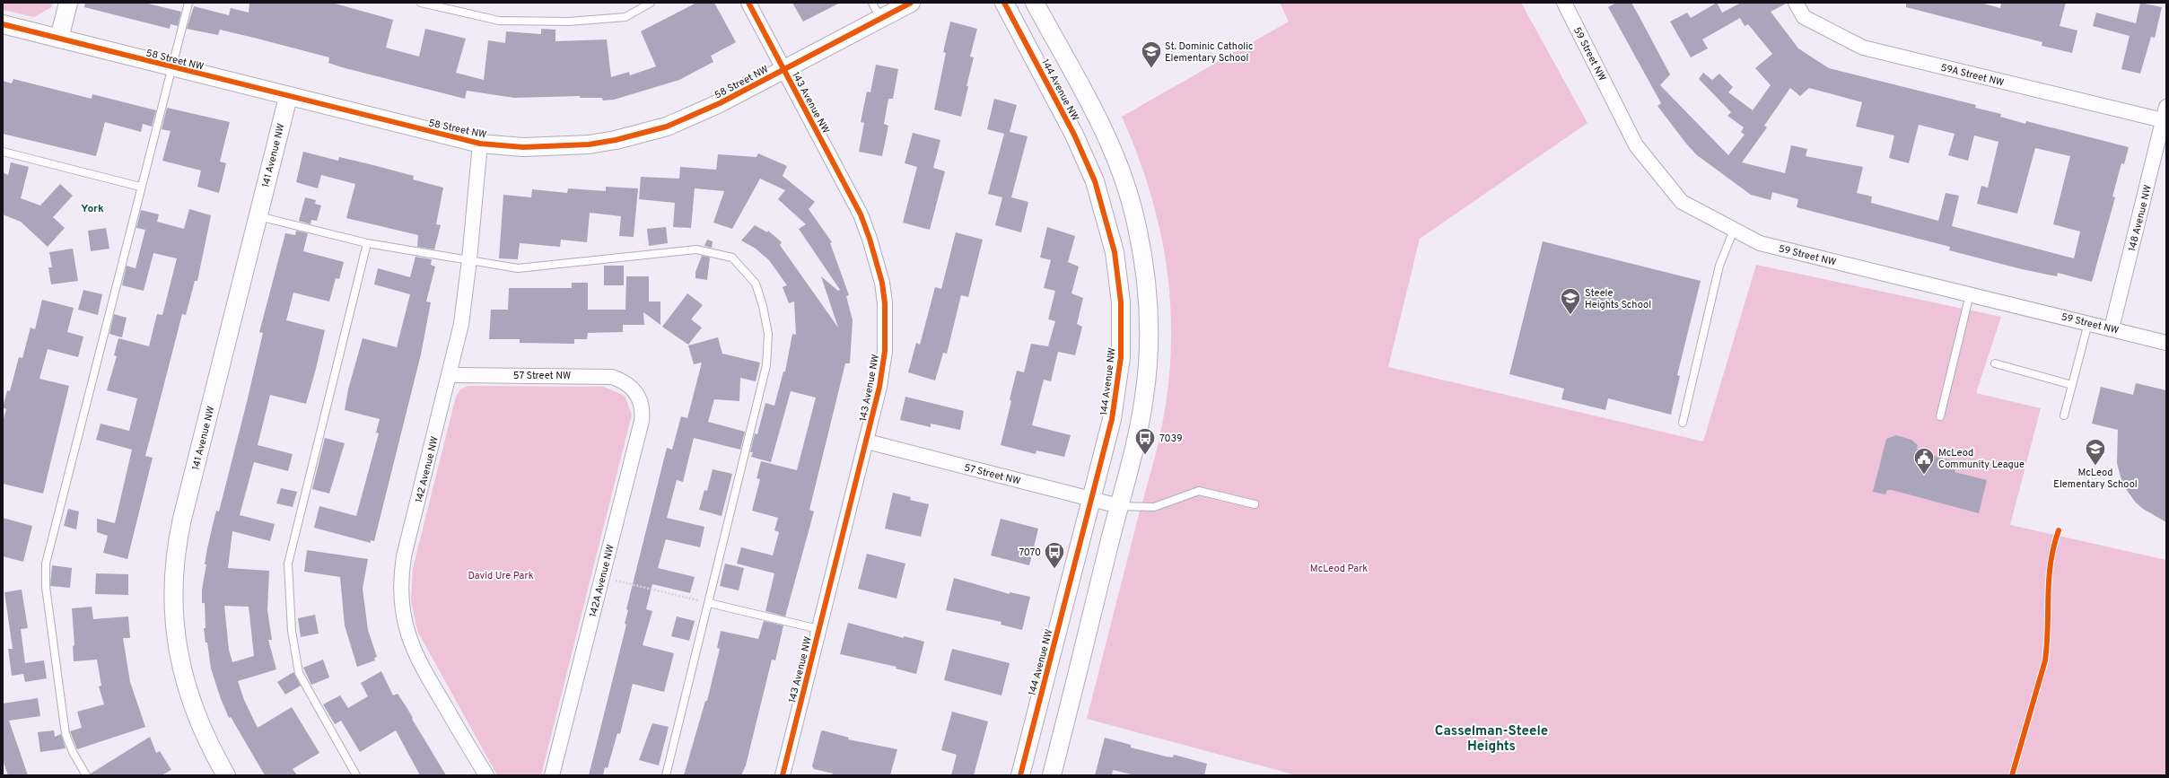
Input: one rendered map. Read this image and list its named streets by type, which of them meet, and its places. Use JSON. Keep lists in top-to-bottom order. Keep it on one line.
{"streets":{"street":["59 Street NW","58 Street NW","59A Street NW","144 Avenue NW","143 Avenue NW","141 Avenue NW","148 Avenue NW","57 Street NW","142 Avenue NW","142A Avenue NW"]},"crossings":[["59 Street NW","148 Avenue NW"],["58 Street NW","143 Avenue NW"],["58 Street NW","141 Avenue NW"],["58 Street NW","142 Avenue NW"],["59A Street NW","148 Avenue NW"],["144 Avenue NW","57 Street NW"],["143 Avenue NW","57 Street NW"],["57 Street NW","142 Avenue NW"],["57 Street NW","142A Avenue NW"]],"districts":["York","Casselman-Steele Heights"],"parks":["McLeod Park","David Ure Park"],"places":{"school or university":["St. Dominic Catholic Elementary School","Steele Heights School","McLeod Elementary School"],"bus stop":["7039","7070"],"public building":["McLeod Community League"]}}
